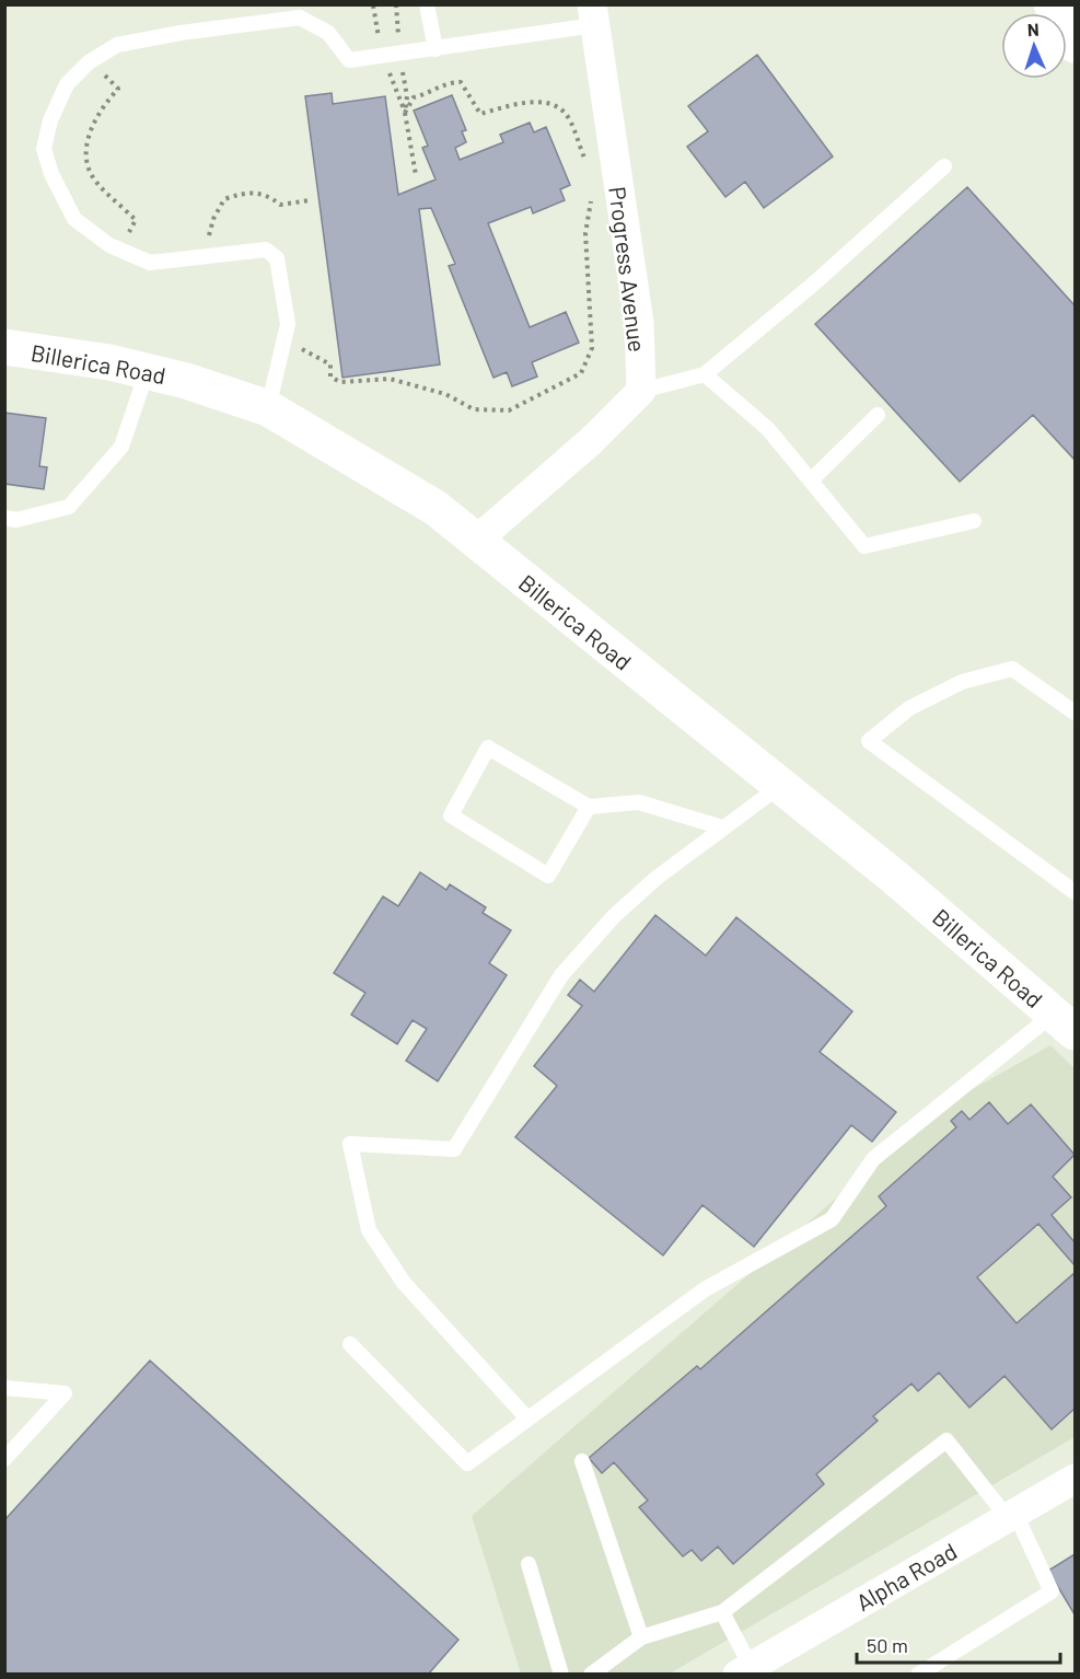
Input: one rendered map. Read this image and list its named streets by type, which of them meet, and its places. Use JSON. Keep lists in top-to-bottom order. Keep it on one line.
{"streets":{"main road":["Billerica Road"],"street":["Progress Avenue","Alpha Road"]},"scale_bar":"50 m","north":"top"}
